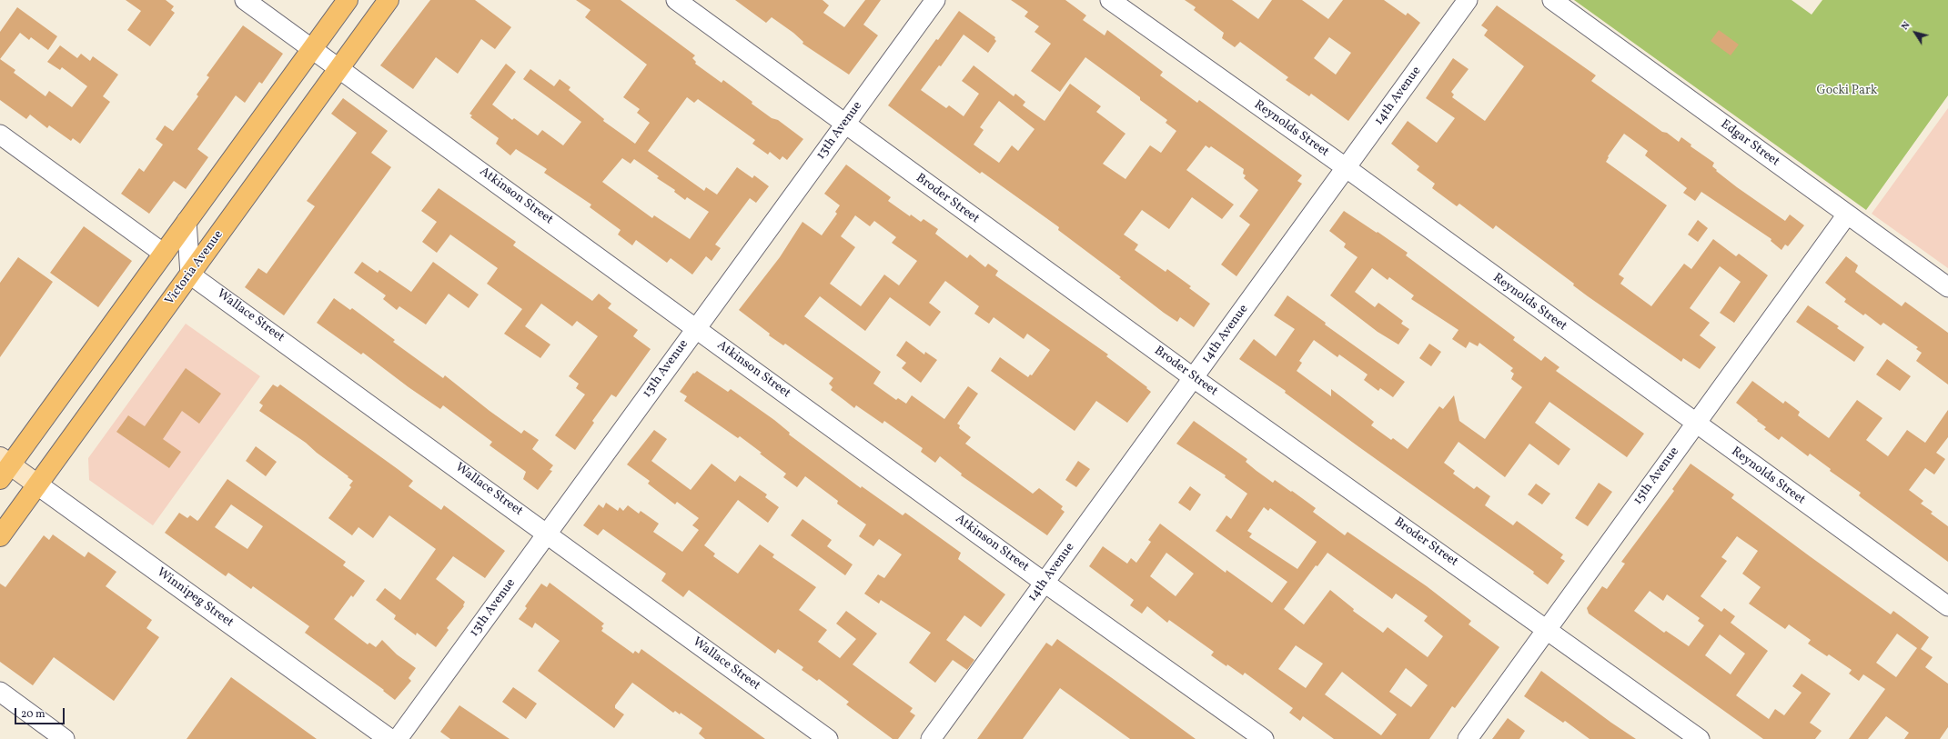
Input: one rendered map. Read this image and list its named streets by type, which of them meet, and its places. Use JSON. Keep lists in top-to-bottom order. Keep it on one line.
{"streets":{"main road":["Victoria Avenue","Winnipeg Street"],"street":["14th Avenue","Reynolds Street","13th Avenue","Edgar Street","Atkinson Street","Broder Street","Wallace Street","15th Avenue"]},"crossings":[["14th Avenue","Reynolds Street"],["14th Avenue","Atkinson Street"],["14th Avenue","Broder Street"],["Reynolds Street","15th Avenue"],["13th Avenue","Atkinson Street"],["13th Avenue","Broder Street"],["13th Avenue","Wallace Street"],["Edgar Street","15th Avenue"],["Atkinson Street","Victoria Avenue"],["Broder Street","15th Avenue"],["Victoria Avenue","Wallace Street"],["Victoria Avenue","Winnipeg Street"]],"parks":["Gocki Park"],"scale_bar":"20 m","north":"top left"}
